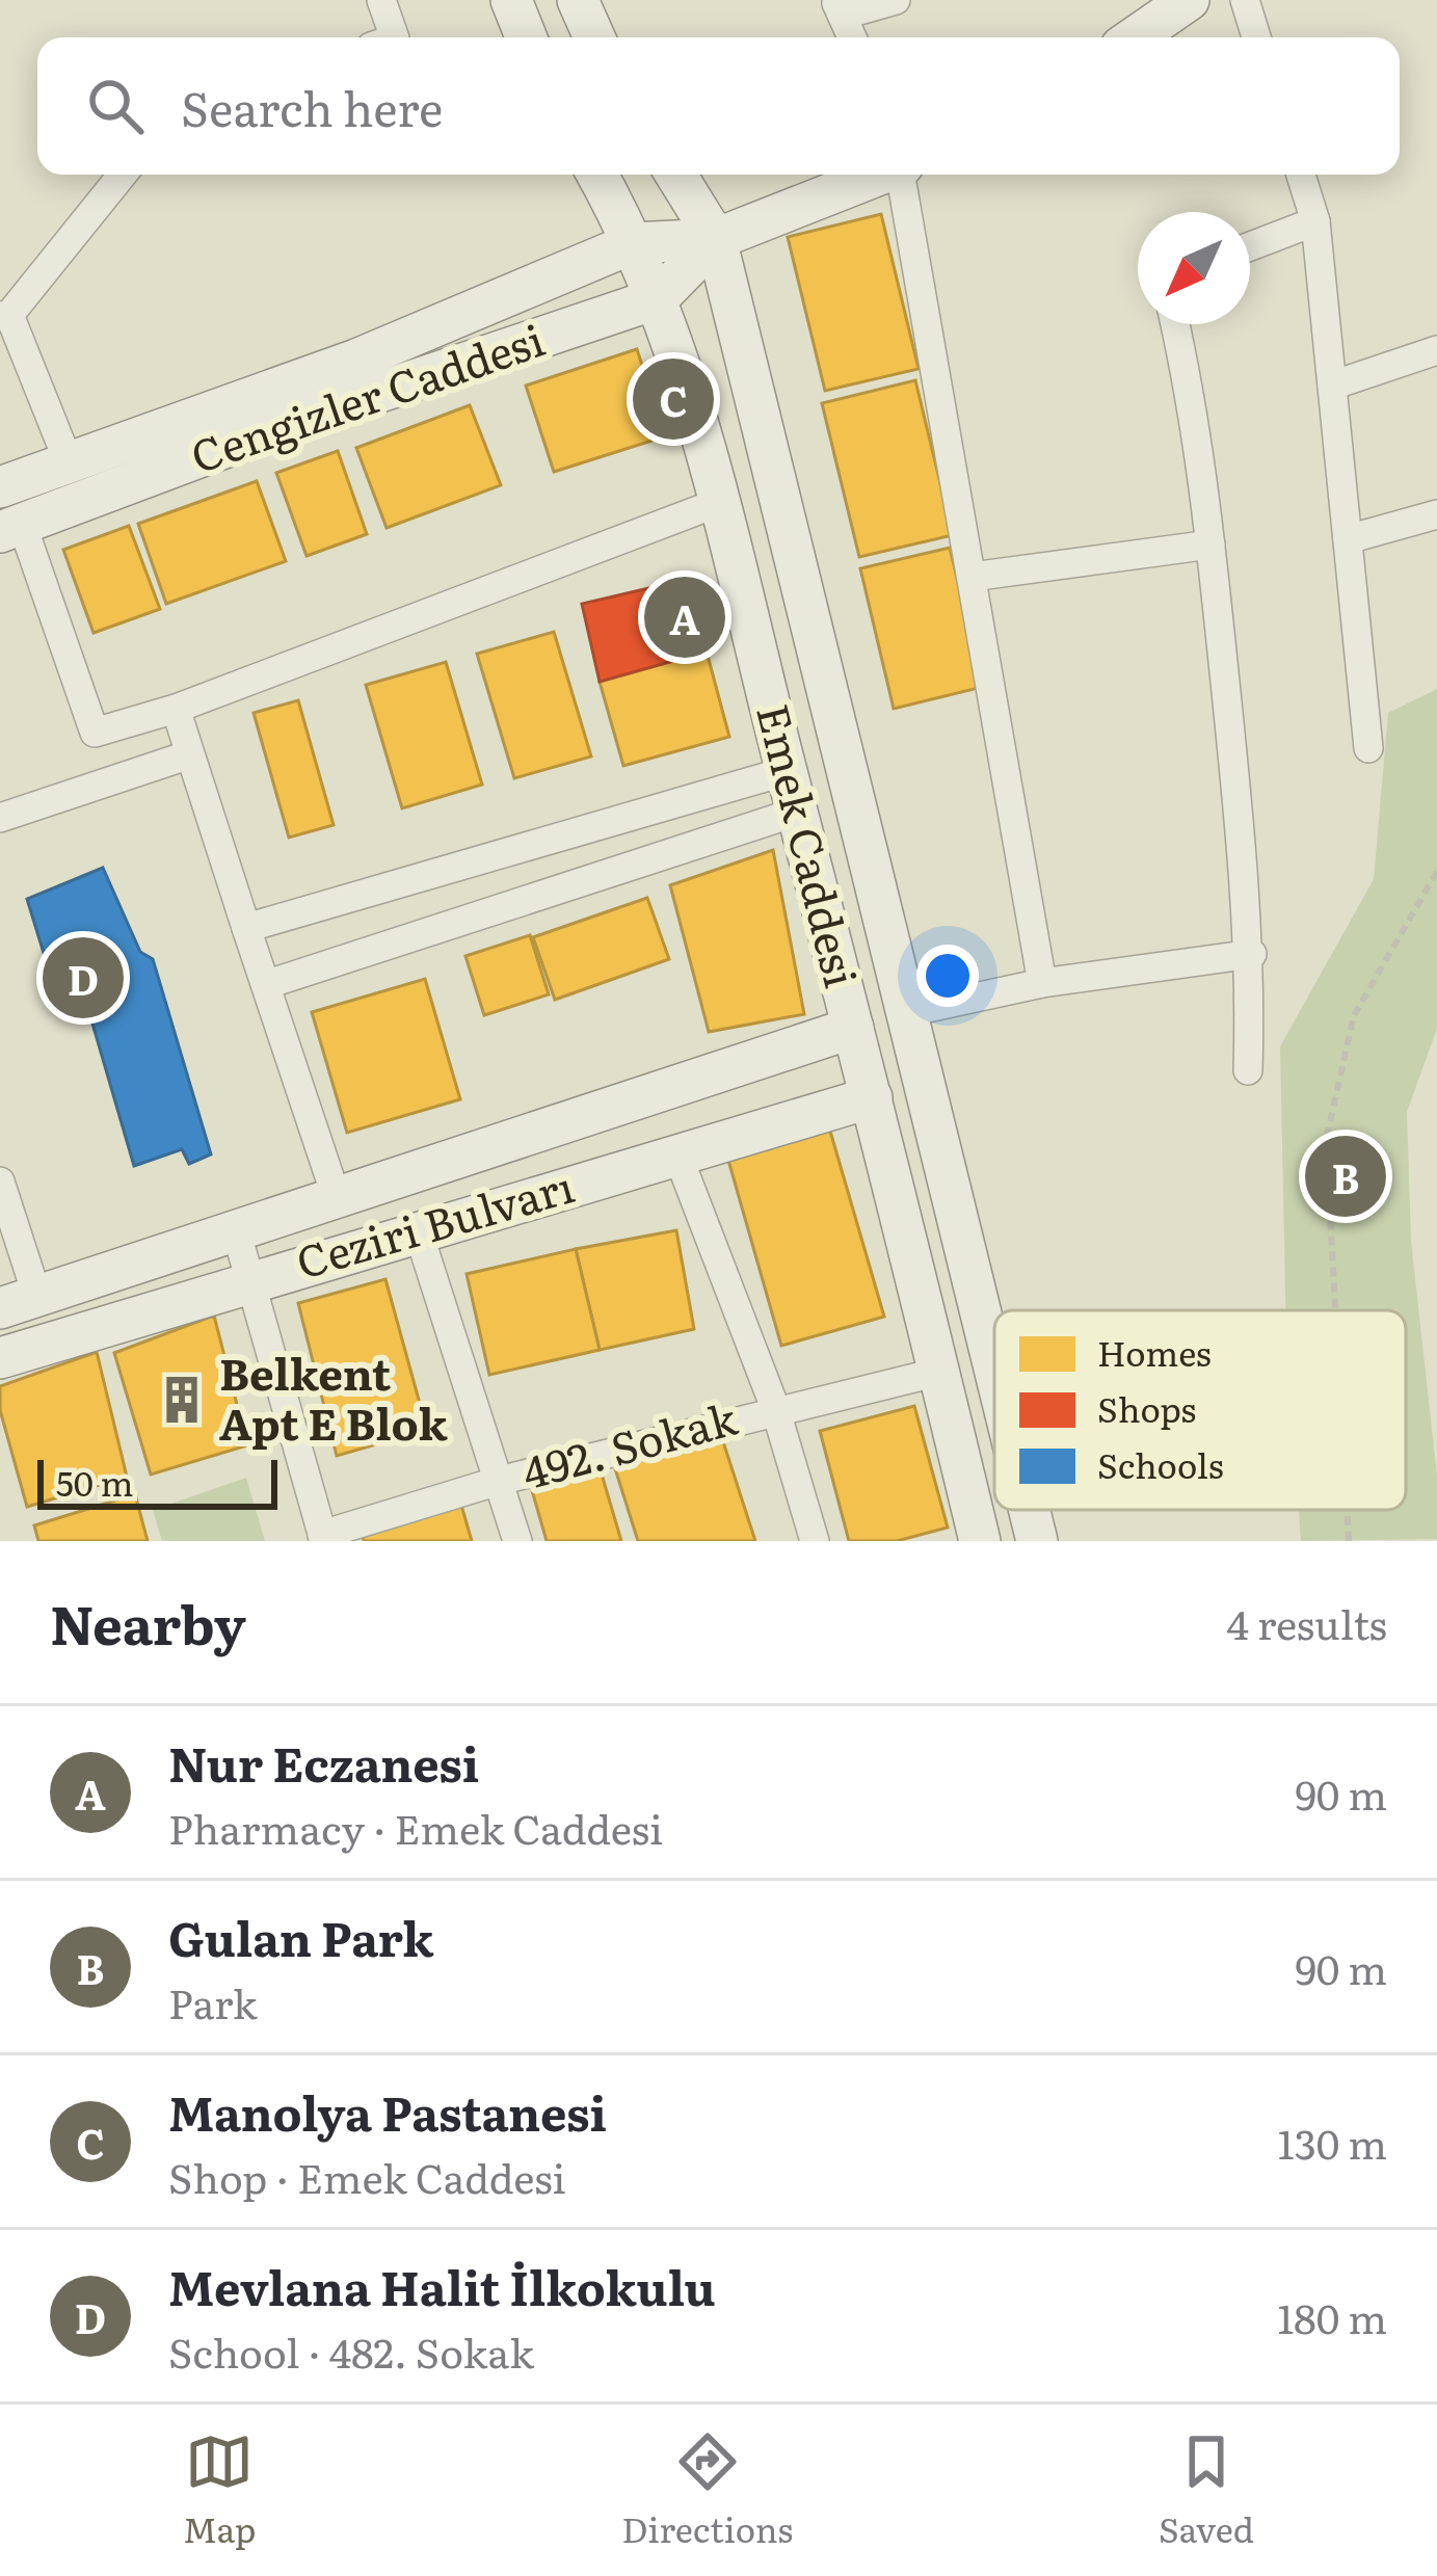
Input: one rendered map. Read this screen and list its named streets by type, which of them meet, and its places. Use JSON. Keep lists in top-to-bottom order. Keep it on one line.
{"streets":{"street":["Cengizler Caddesi","Emek Caddesi","Ceziri Bulvarı","492. Sokak"]},"crossings":[["Cengizler Caddesi","Emek Caddesi"],["Emek Caddesi","Ceziri Bulvarı"],["Emek Caddesi","492. Sokak"]],"places":{"building":["Belkent Apt E Blok"]},"legend":["Homes","Shops","Schools"],"scale_bar":"50 m","north":"bottom left","page":{"search":"Search here","pins":["C","A","D","B"],"scale":"50 m","heading":["Nearby","4 results"],"list":[{"mark":"A","name":"Nur Eczanesi","note":"Pharmacy · Emek Caddesi","value":"90 m"},{"mark":"B","name":"Gulan Park","note":"Park","value":"90 m"},{"mark":"C","name":"Manolya Pastanesi","note":"Shop · Emek Caddesi","value":"130 m"},{"mark":"D","name":"Mevlana Halit İlkokulu","note":"School · 482. Sokak","value":"180 m"}],"nav":["Map","Directions","Saved"]}}
